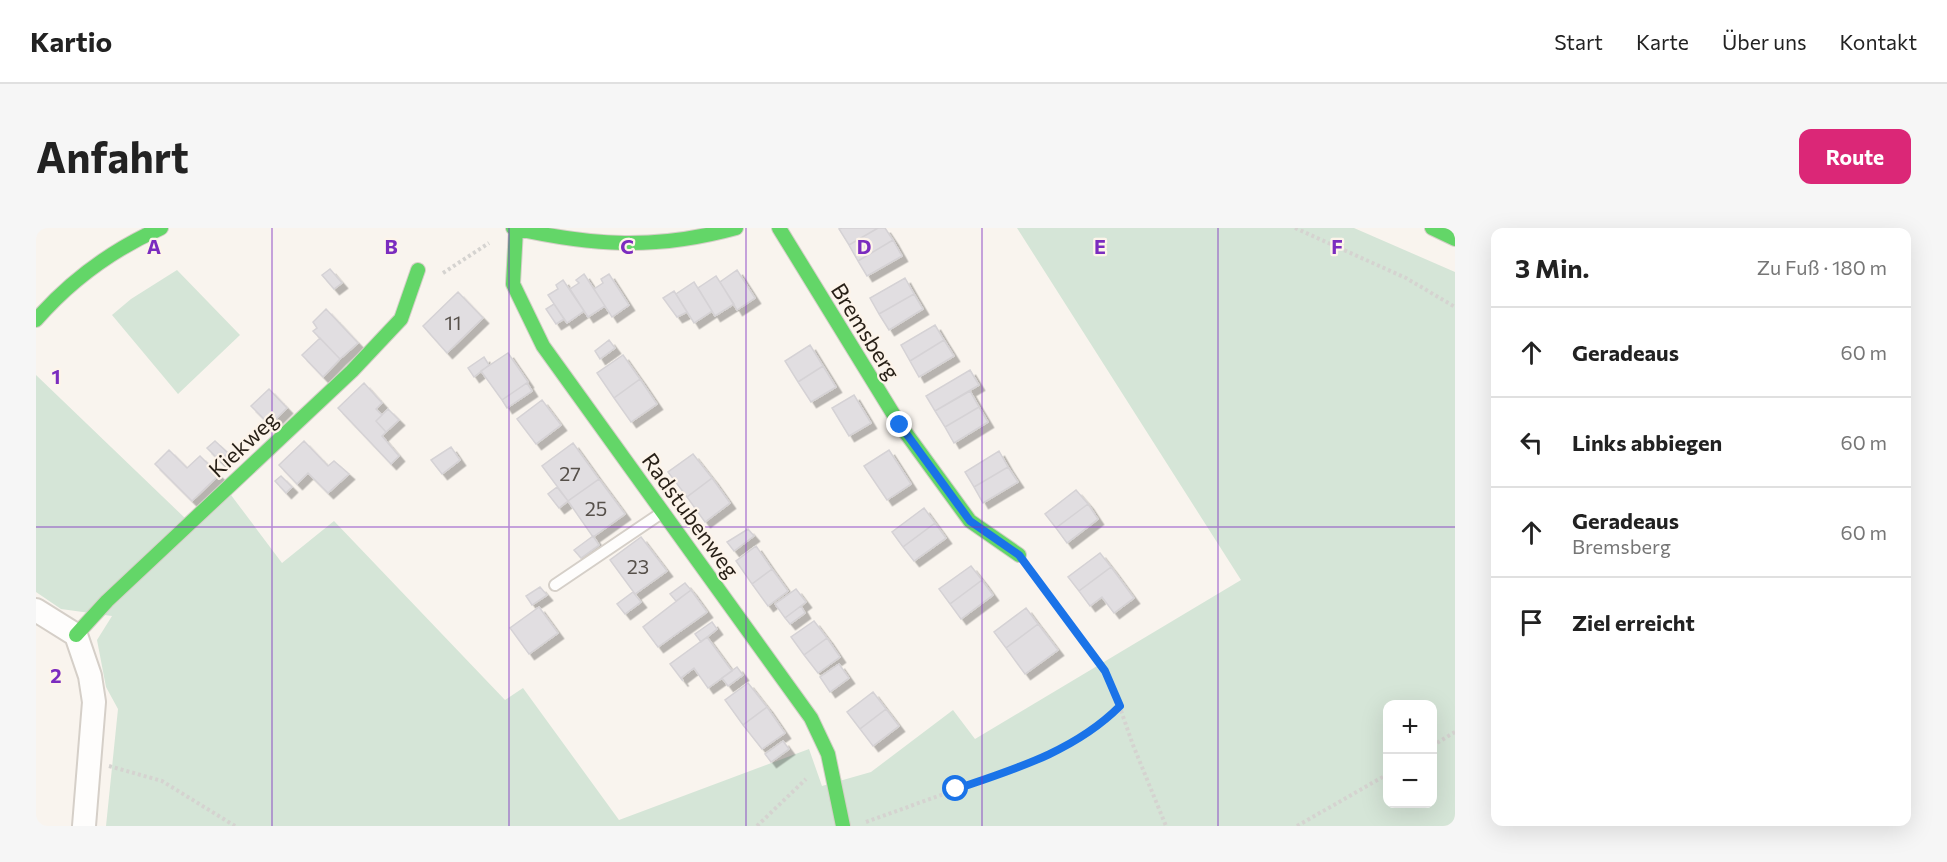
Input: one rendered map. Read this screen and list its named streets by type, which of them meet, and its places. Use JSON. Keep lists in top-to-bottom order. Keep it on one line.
{"streets":{"main road":["Bremsberg","Kiekweg","Radstubenweg"]},"house_numbers":["11","27","25","23"],"page":{"header":"Kartio","nav":["Start","Karte","Über uns","Kontakt"],"buttons":"Route","title":"Anfahrt","heading":["3 Min.","Zu Fuß · 180 m"],"list":[["Geradeaus","60 m"],["Links abbiegen","60 m"],["Geradeaus","Bremsberg","60 m"],"Ziel erreicht"],"map_buttons":["+","−"]},"grid":{"columns":["A","B","C","D","E","F"],"rows":["1","2"]}}
